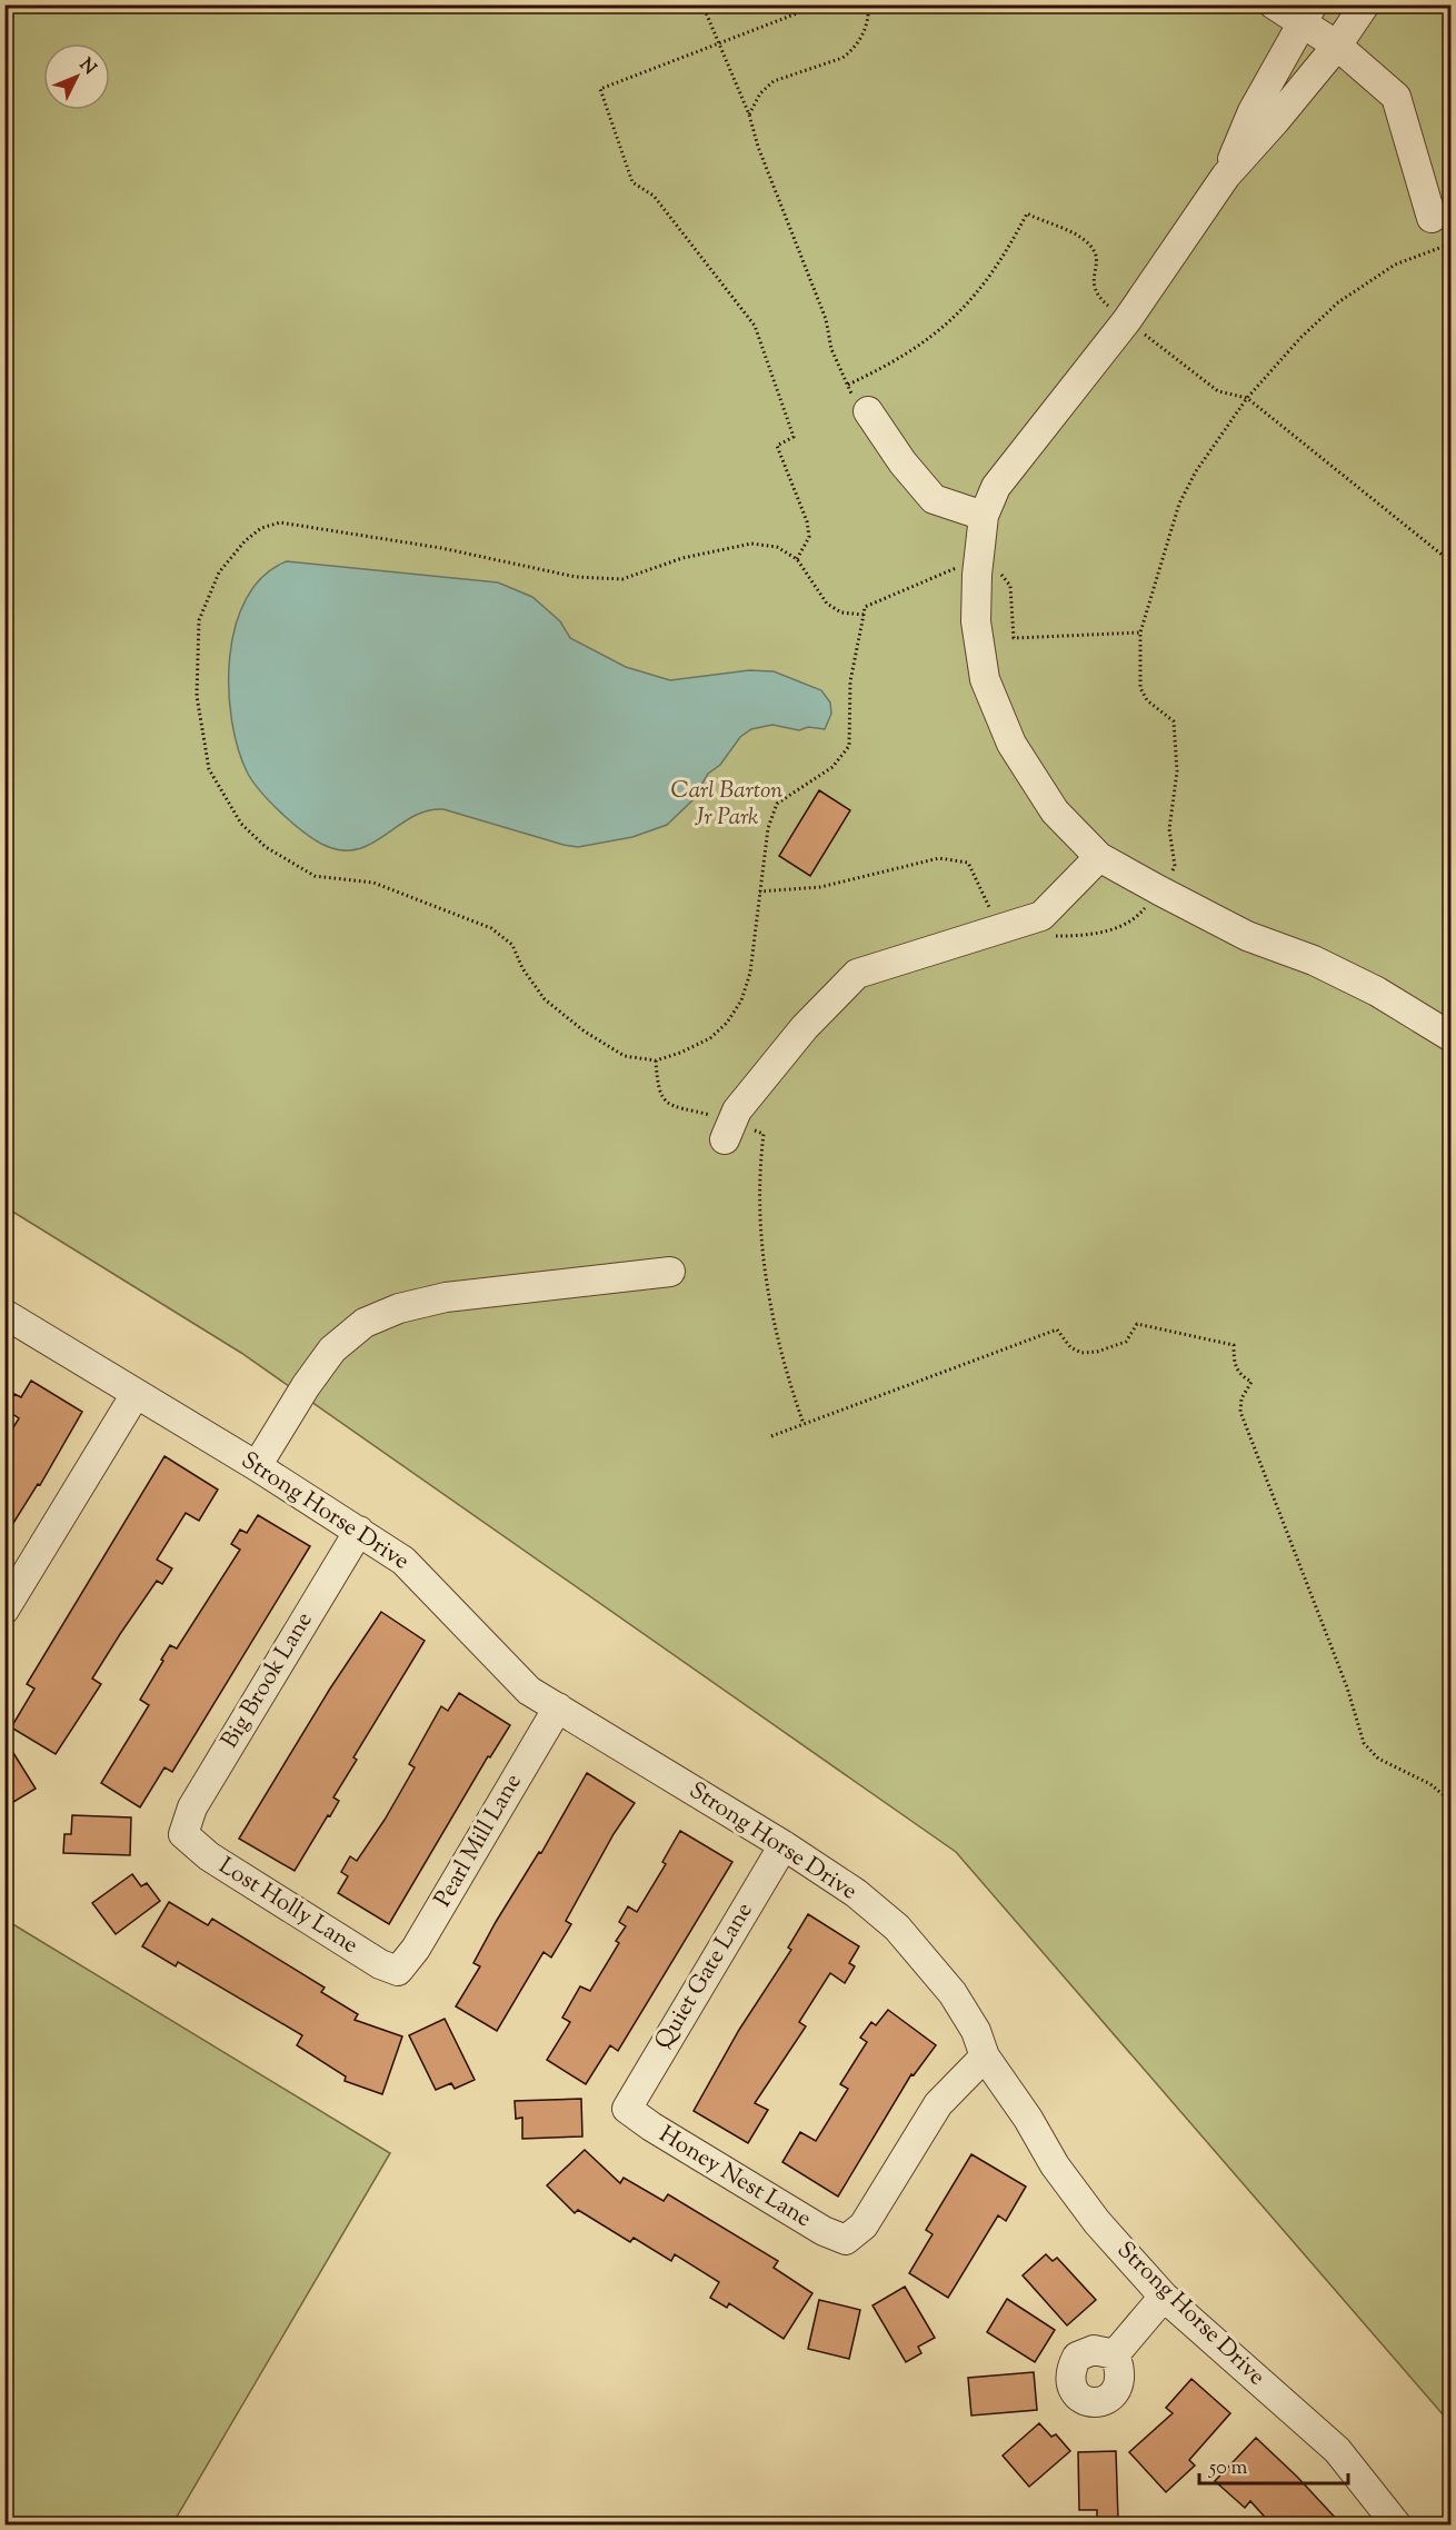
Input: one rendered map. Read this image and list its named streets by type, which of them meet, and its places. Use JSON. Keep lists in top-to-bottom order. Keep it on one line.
{"streets":{"street":["Strong Horse Drive","Big Brook Lane","Pearl Mill Lane","Lost Holly Lane","Quiet Gate Lane","Honey Nest Lane"]},"crossings":[["Strong Horse Drive","Big Brook Lane"],["Strong Horse Drive","Pearl Mill Lane"],["Strong Horse Drive","Quiet Gate Lane"],["Strong Horse Drive","Honey Nest Lane"],["Big Brook Lane","Lost Holly Lane"],["Pearl Mill Lane","Lost Holly Lane"],["Quiet Gate Lane","Honey Nest Lane"]],"parks":["Carl Barton Jr Park"],"scale_bar":"50 m","north":"top right"}
